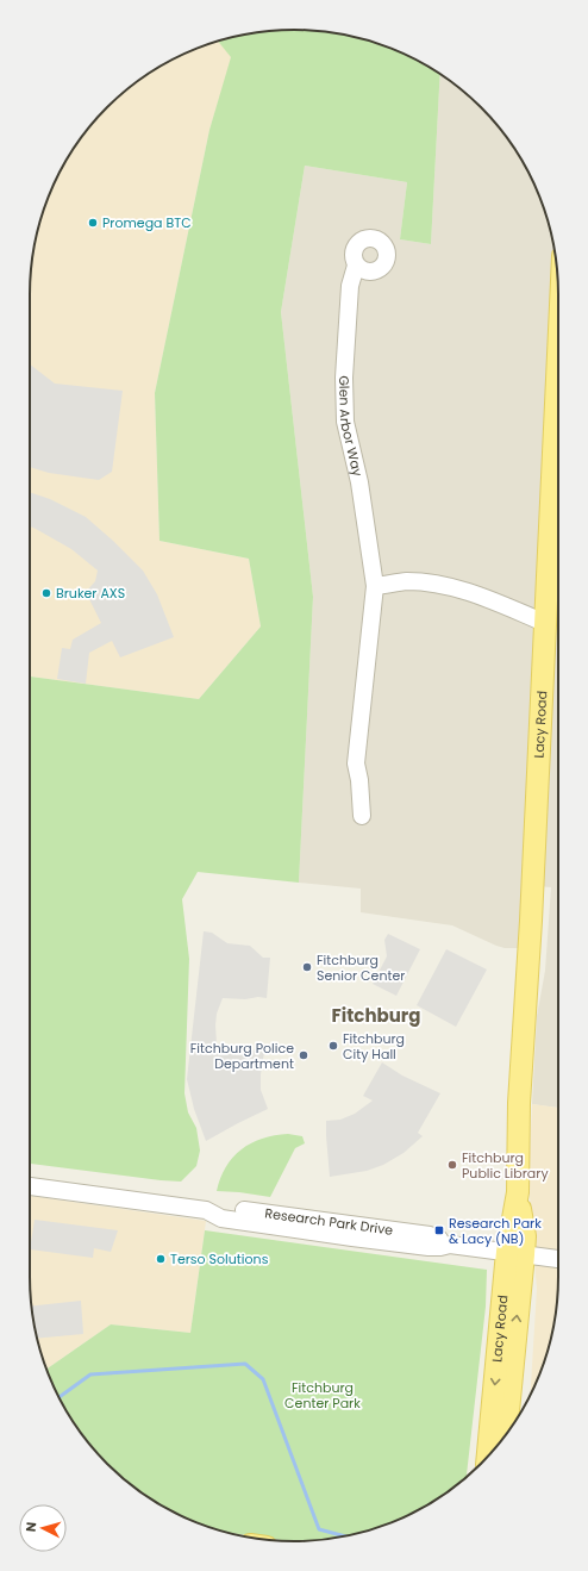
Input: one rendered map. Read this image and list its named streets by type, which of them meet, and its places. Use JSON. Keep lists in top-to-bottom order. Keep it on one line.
{"streets":{"main road":["Lacy Road"],"street":["Glen Arbor Way","Research Park Drive"]},"crossings":[["Lacy Road","Research Park Drive"]],"districts":["Fitchburg"],"parks":["Fitchburg Center Park"],"places":{"other":["Promega BTC","Bruker AXS","Fitchburg Senior Center","Fitchburg City Hall","Fitchburg Police Department","Fitchburg Public Library","Terso Solutions"],"transit":["Research Park & Lacy (NB)"]},"north":"left"}
